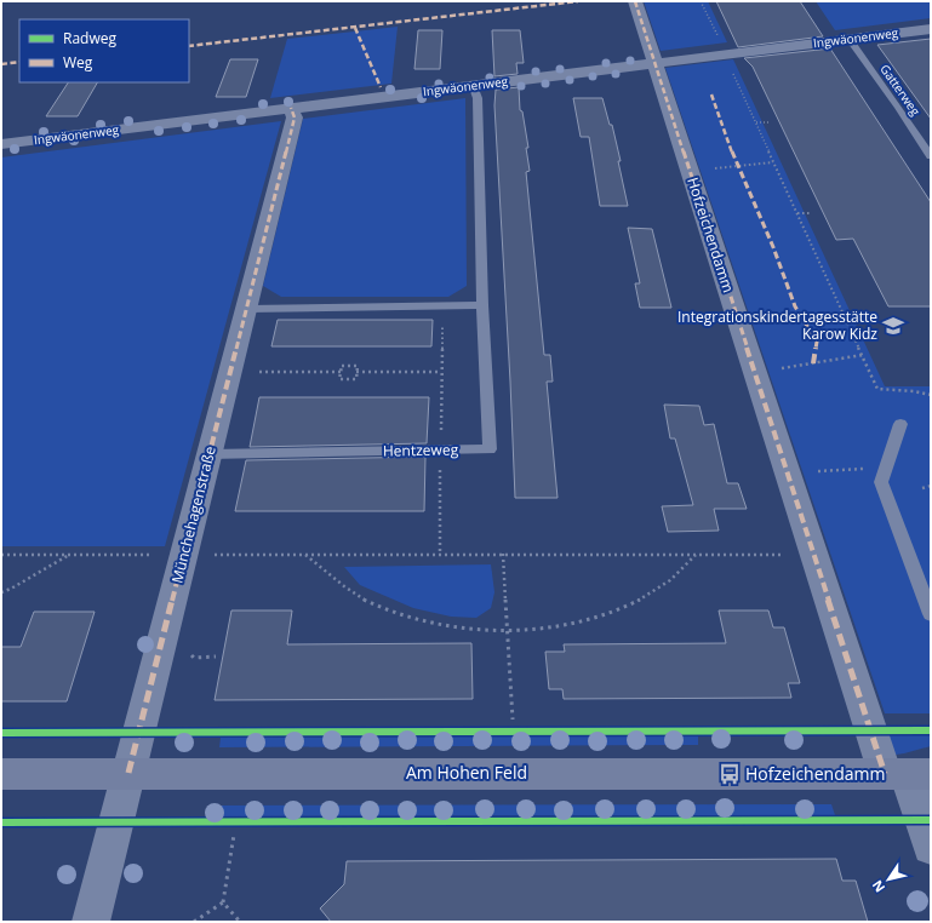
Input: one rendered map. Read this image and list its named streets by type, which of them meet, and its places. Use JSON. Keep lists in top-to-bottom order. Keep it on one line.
{"streets":{"street":["Ingwäonenweg","Hofzeichendamm","Münchehagenstraße","Am Hohen Feld"],"lane":["Gatterweg","Hentzeweg"]},"crossings":[["Ingwäonenweg","Gatterweg"],["Ingwäonenweg","Hofzeichendamm"],["Ingwäonenweg","Hentzeweg"],["Ingwäonenweg","Münchehagenstraße"],["Hofzeichendamm","Am Hohen Feld"],["Hentzeweg","Münchehagenstraße"],["Münchehagenstraße","Am Hohen Feld"]],"places":{"school or university":["Integrationskindertagesstätte Karow Kidz"],"bus stop":["Hofzeichendamm"]},"legend":["Radweg","Weg"],"north":"bottom left"}
